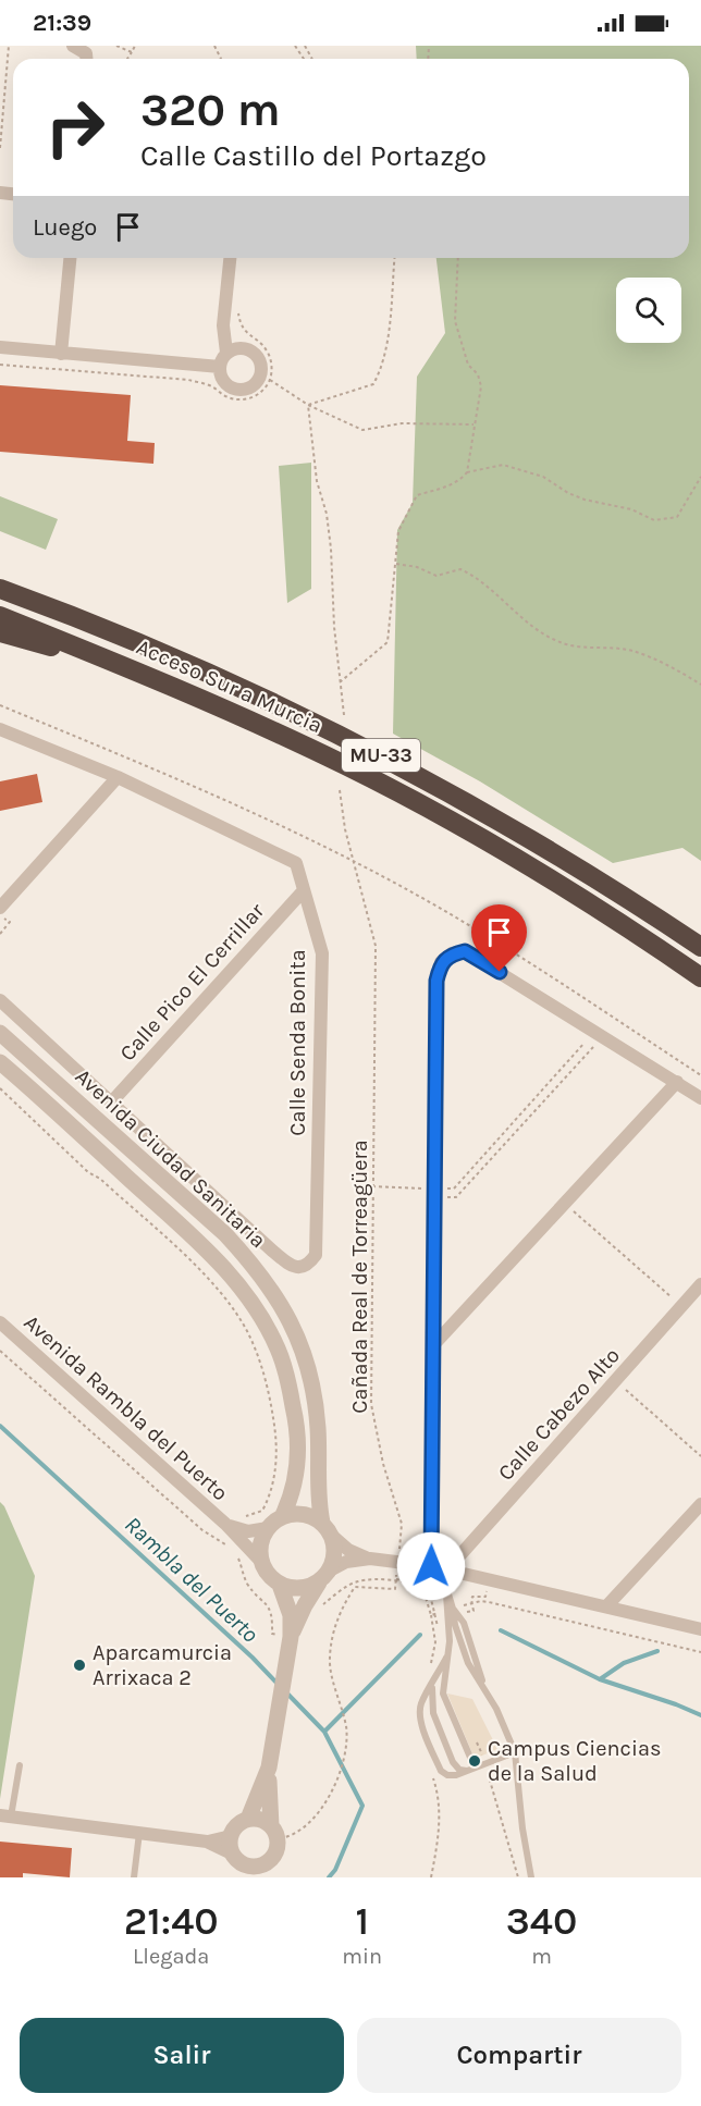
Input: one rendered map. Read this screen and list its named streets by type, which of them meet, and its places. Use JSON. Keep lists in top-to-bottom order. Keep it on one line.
{"streets":{"highway":["Acceso Sur a Murcia","MU-33"],"street":["Calle Pico El Cerrillar","Calle Senda Bonita","Avenida Ciudad Sanitaria","Avenida Rambla del Puerto","Calle Cabezo Alto"],"path":["Cañada Real de Torreagüera"]},"crossings":[["Calle Pico El Cerrillar","Calle Senda Bonita"],["Avenida Ciudad Sanitaria","Avenida Rambla del Puerto"]],"water":["Rambla del Puerto"],"places":["Aparcamurcia Arrixaca 2","Campus Ciencias de la Salud"],"page":{"status":"21:39","turn":["320 m","Calle Castillo del Portazgo"],"then":"Luego","eta":["21:40","Llegada","1","min","340","m"],"buttons":["Salir","Compartir"]}}
